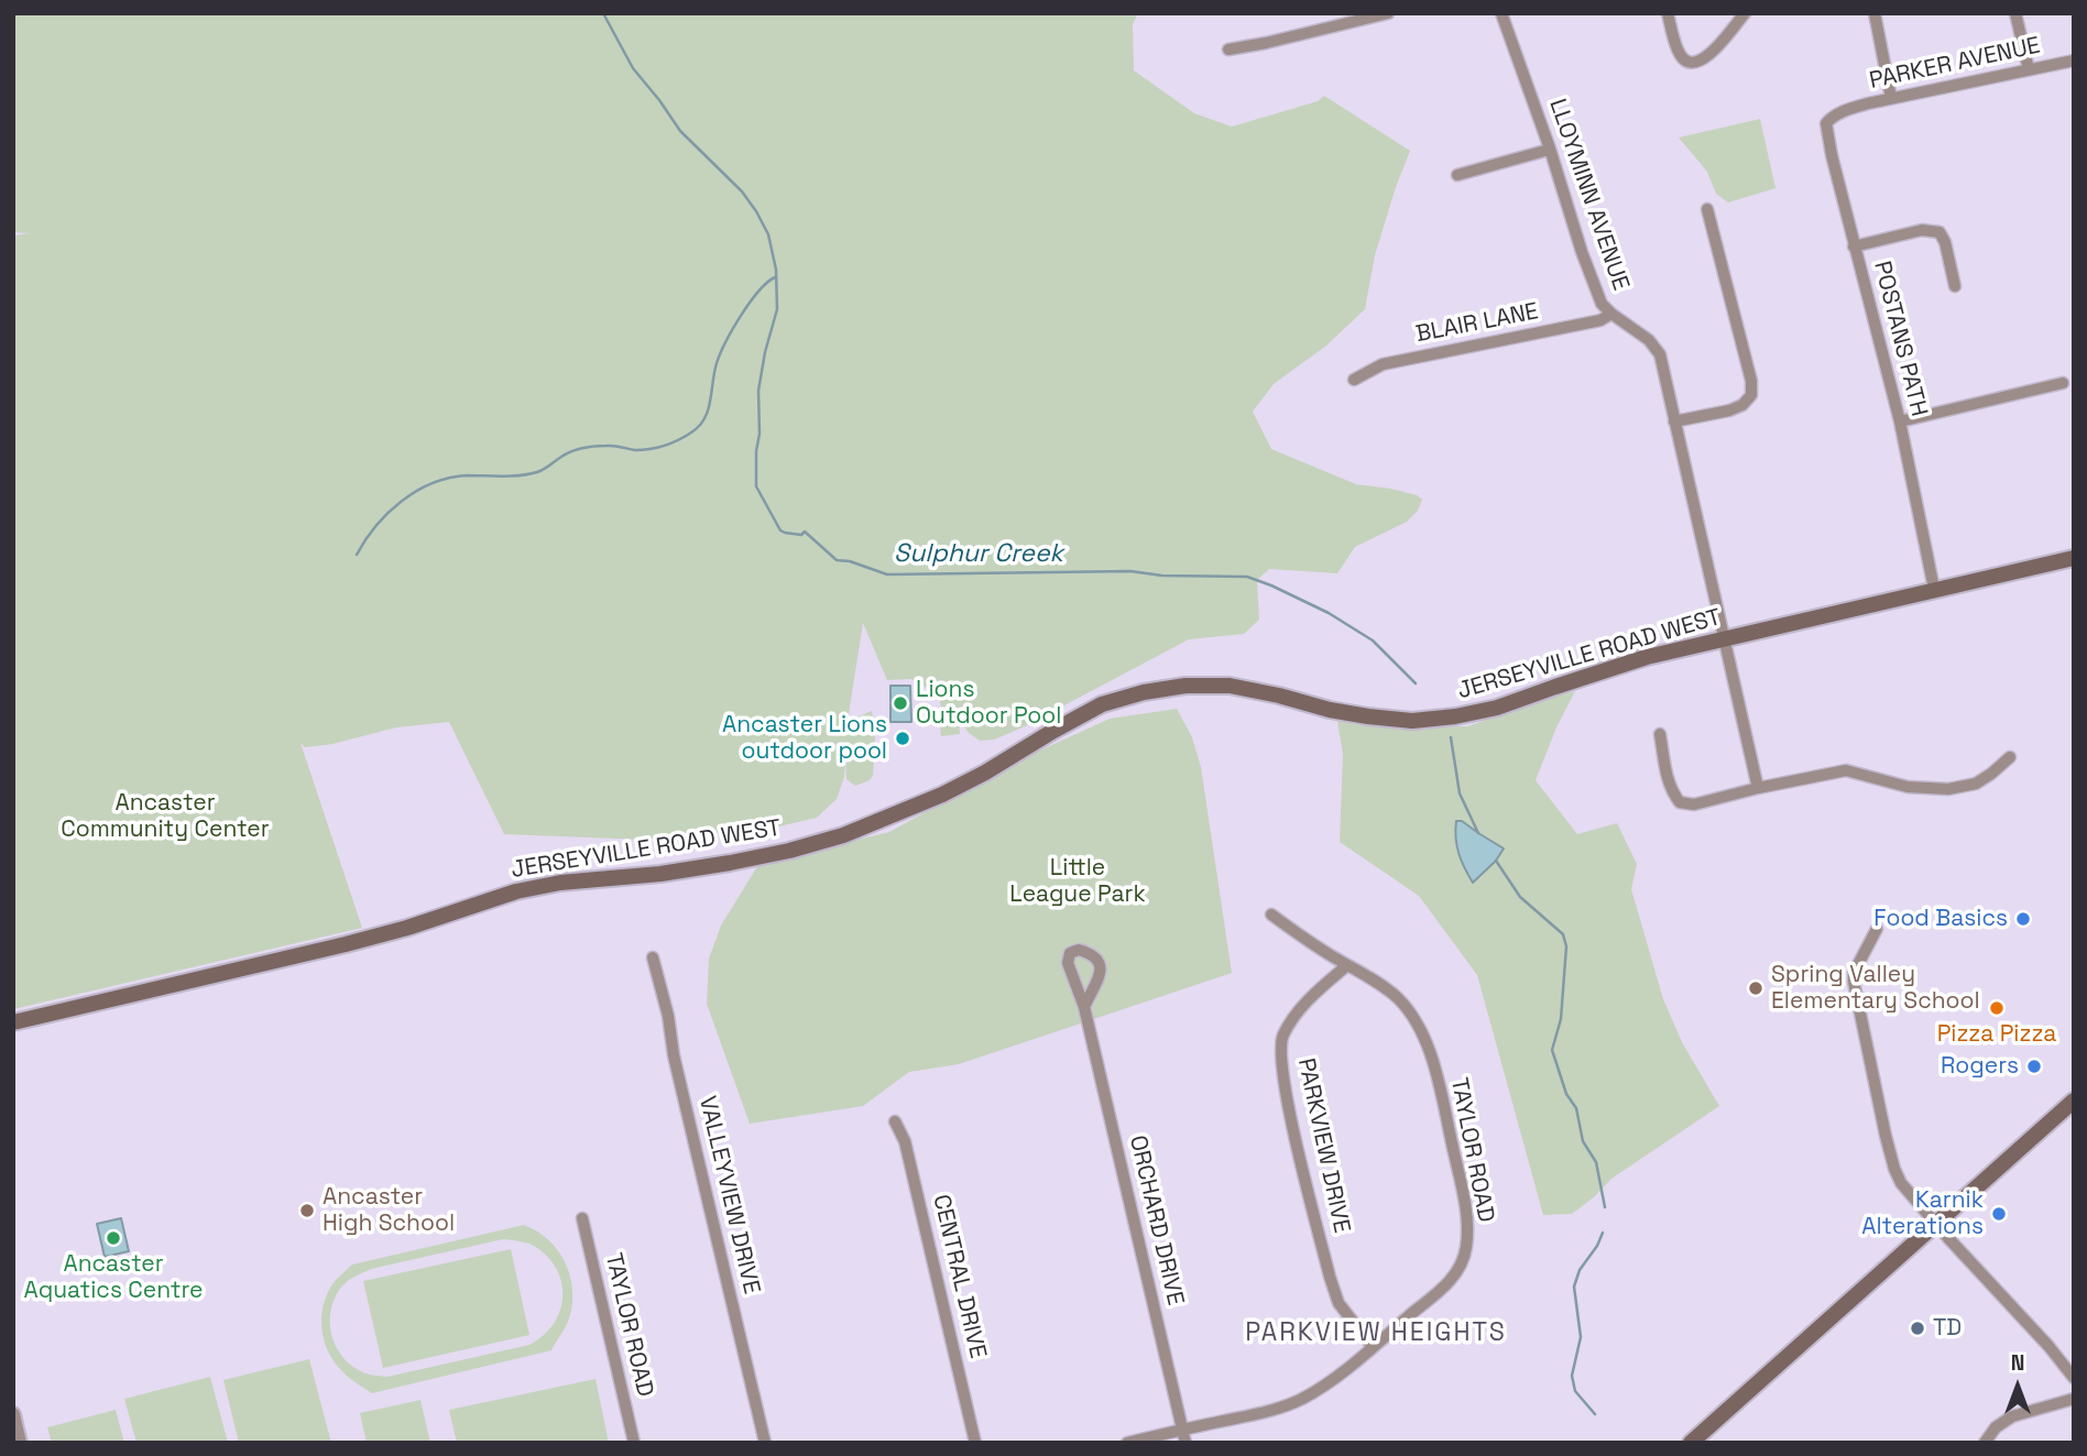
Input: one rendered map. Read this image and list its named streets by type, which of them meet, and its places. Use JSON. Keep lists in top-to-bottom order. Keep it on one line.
{"streets":{"main road":["JERSEYVILLE ROAD WEST"],"street":["PARKER AVENUE","LLOYMINN AVENUE","BLAIR LANE","POSTANS PATH","PARKVIEW DRIVE","TAYLOR ROAD","VALLEYVIEW DRIVE","ORCHARD DRIVE","CENTRAL DRIVE"]},"crossings":[["PARKER AVENUE","POSTANS PATH"],["LLOYMINN AVENUE","BLAIR LANE"],["LLOYMINN AVENUE","JERSEYVILLE ROAD WEST"],["POSTANS PATH","JERSEYVILLE ROAD WEST"],["PARKVIEW DRIVE","TAYLOR ROAD"],["TAYLOR ROAD","ORCHARD DRIVE"]],"districts":["PARKVIEW HEIGHTS"],"water":["Sulphur Creek"],"parks":["Ancaster Community Center","Little League Park"],"places":["Lions Outdoor Pool","Ancaster Lions outdoor pool","Food Basics","Spring Valley Elementary School","Pizza Pizza","Rogers","Ancaster High School","Karnik Alterations","Ancaster Aquatics Centre","TD"],"north":"top"}
